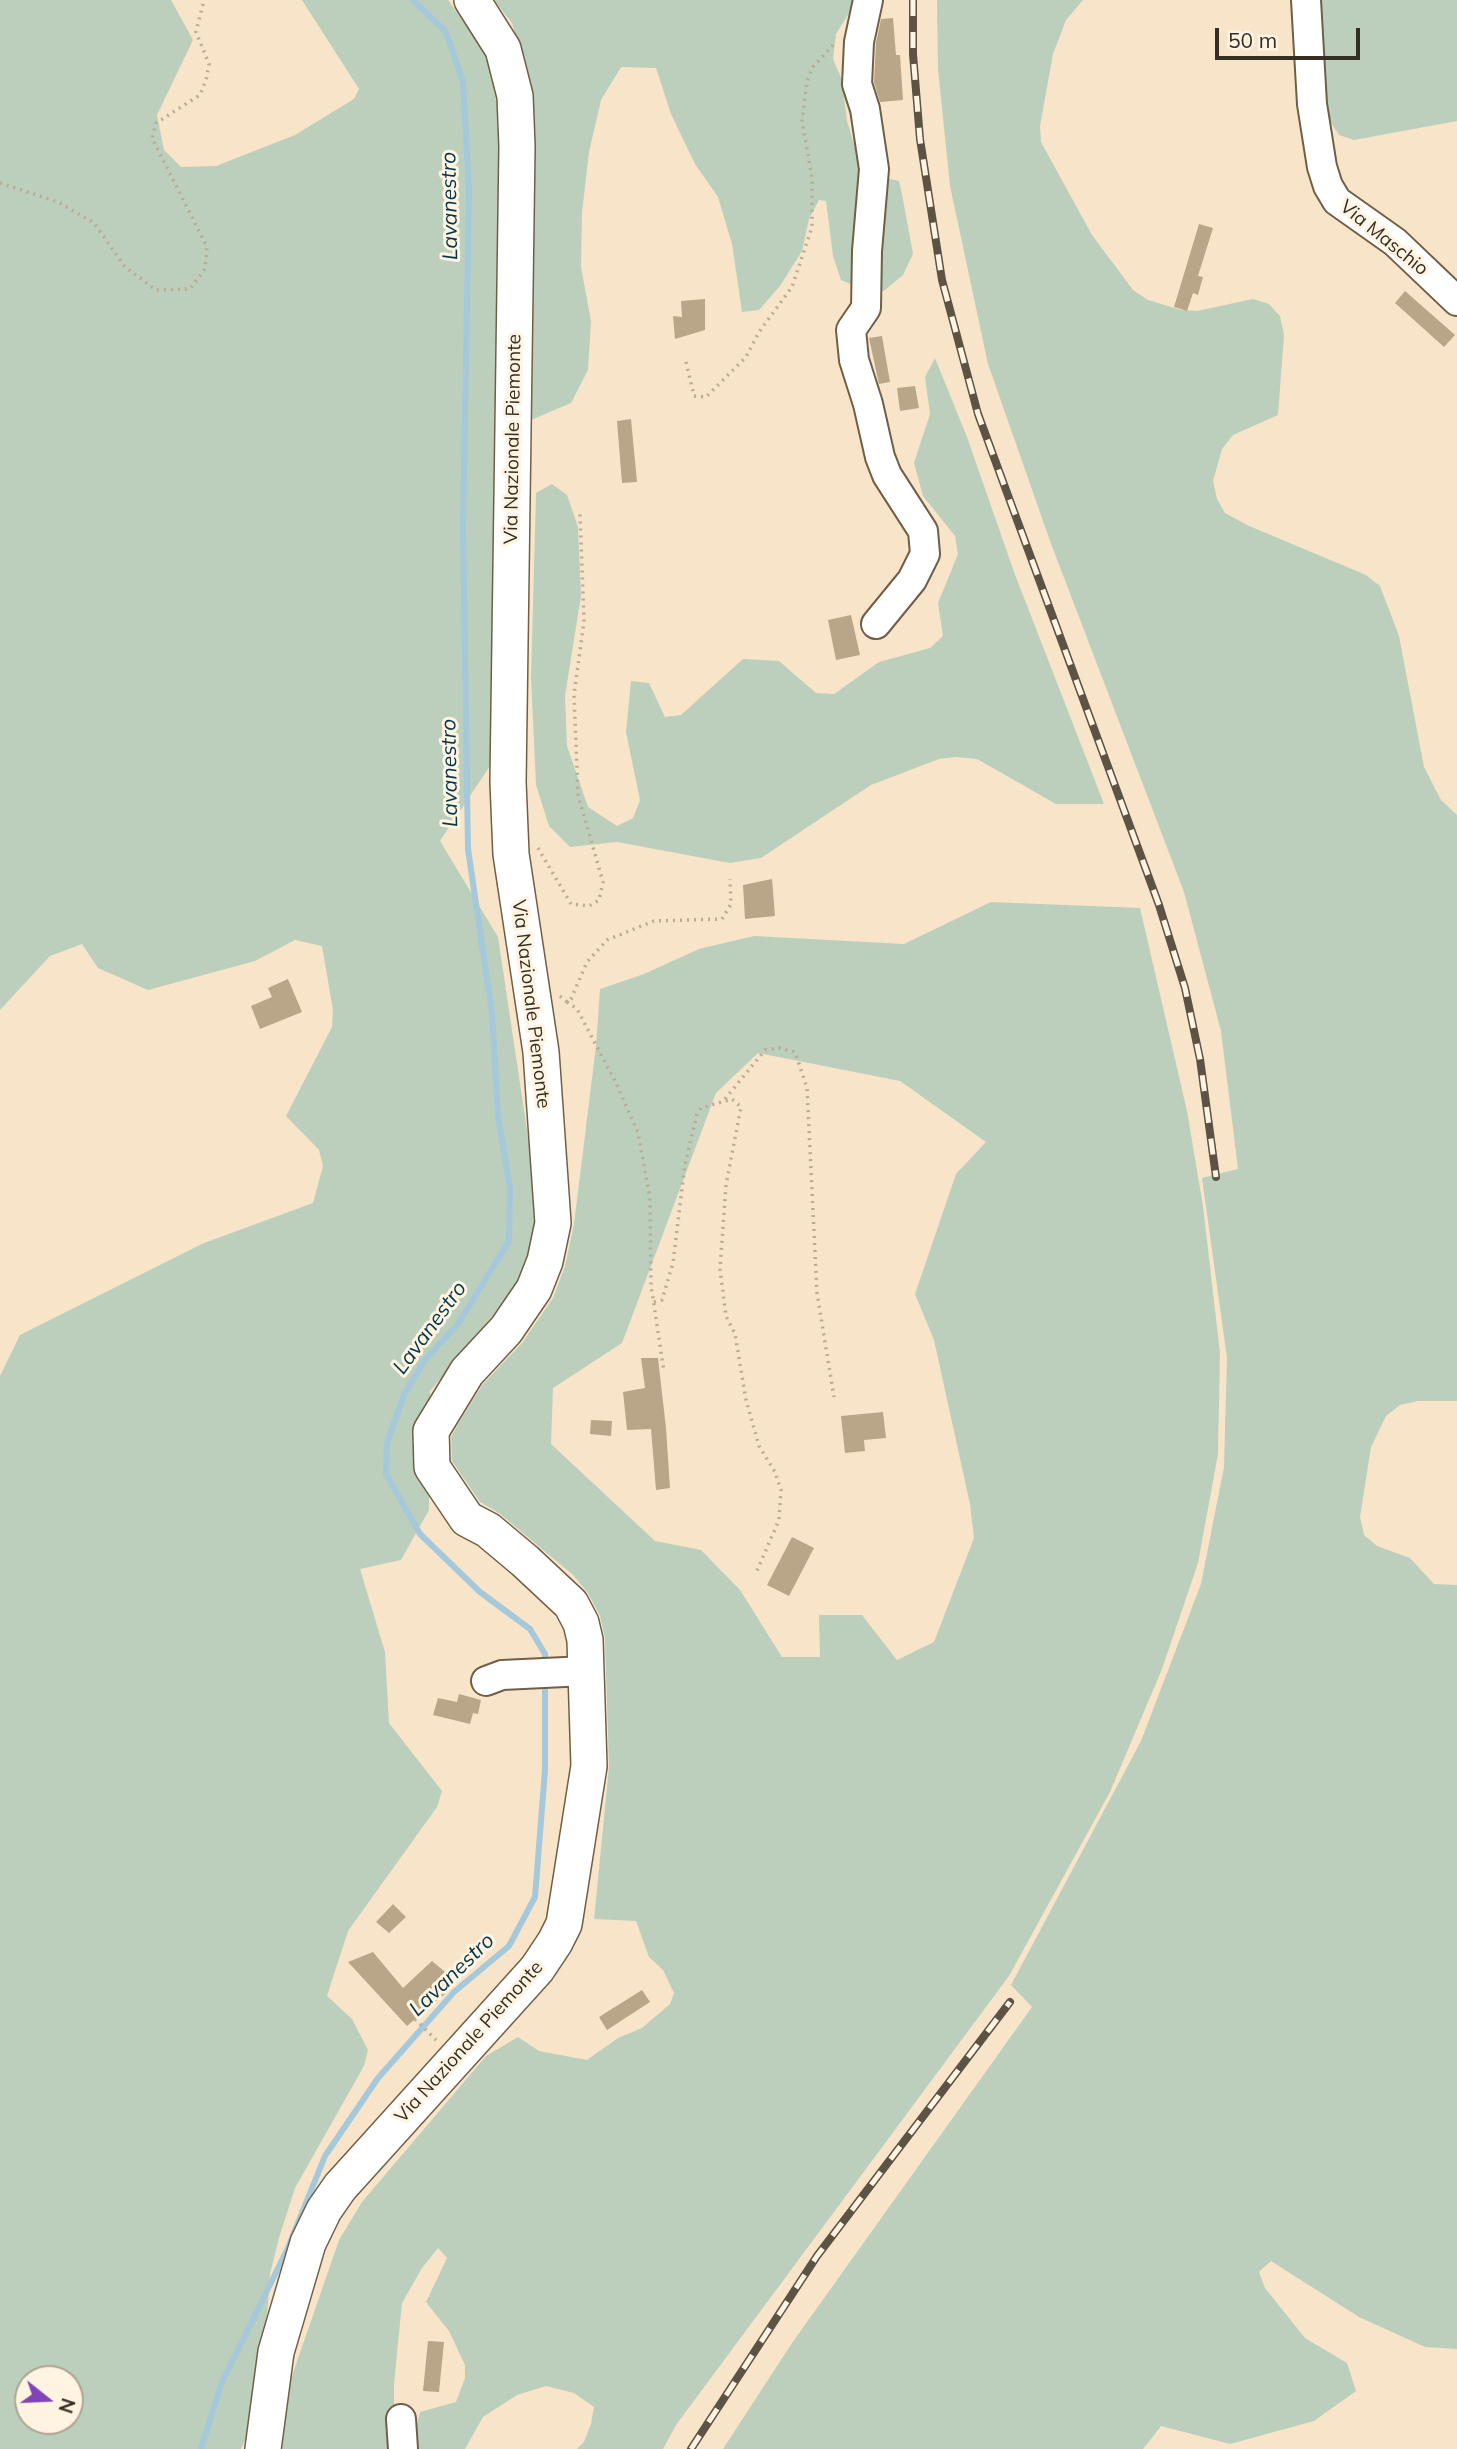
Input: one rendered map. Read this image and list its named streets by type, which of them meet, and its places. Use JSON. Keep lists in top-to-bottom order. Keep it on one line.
{"streets":{"main road":["Via Nazionale Piemonte"],"street":["Via Maschio"]},"water":["Lavanestro"],"scale_bar":"50 m","north":"right"}
